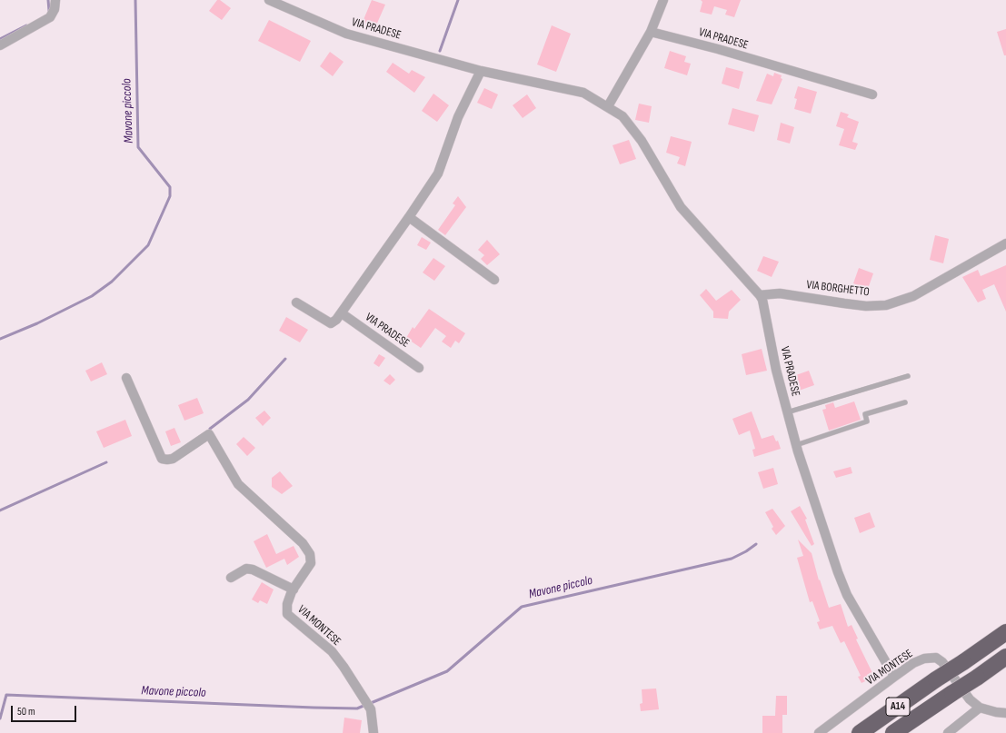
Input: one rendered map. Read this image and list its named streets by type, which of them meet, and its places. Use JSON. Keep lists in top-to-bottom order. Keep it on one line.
{"streets":{"highway":["A14"],"street":["VIA PRADESE","VIA BORGHETTO","VIA MONTESE"]},"crossings":[["VIA PRADESE","VIA BORGHETTO"],["VIA PRADESE","VIA MONTESE"]],"water":["Mavone piccolo"],"scale_bar":"50 m"}
